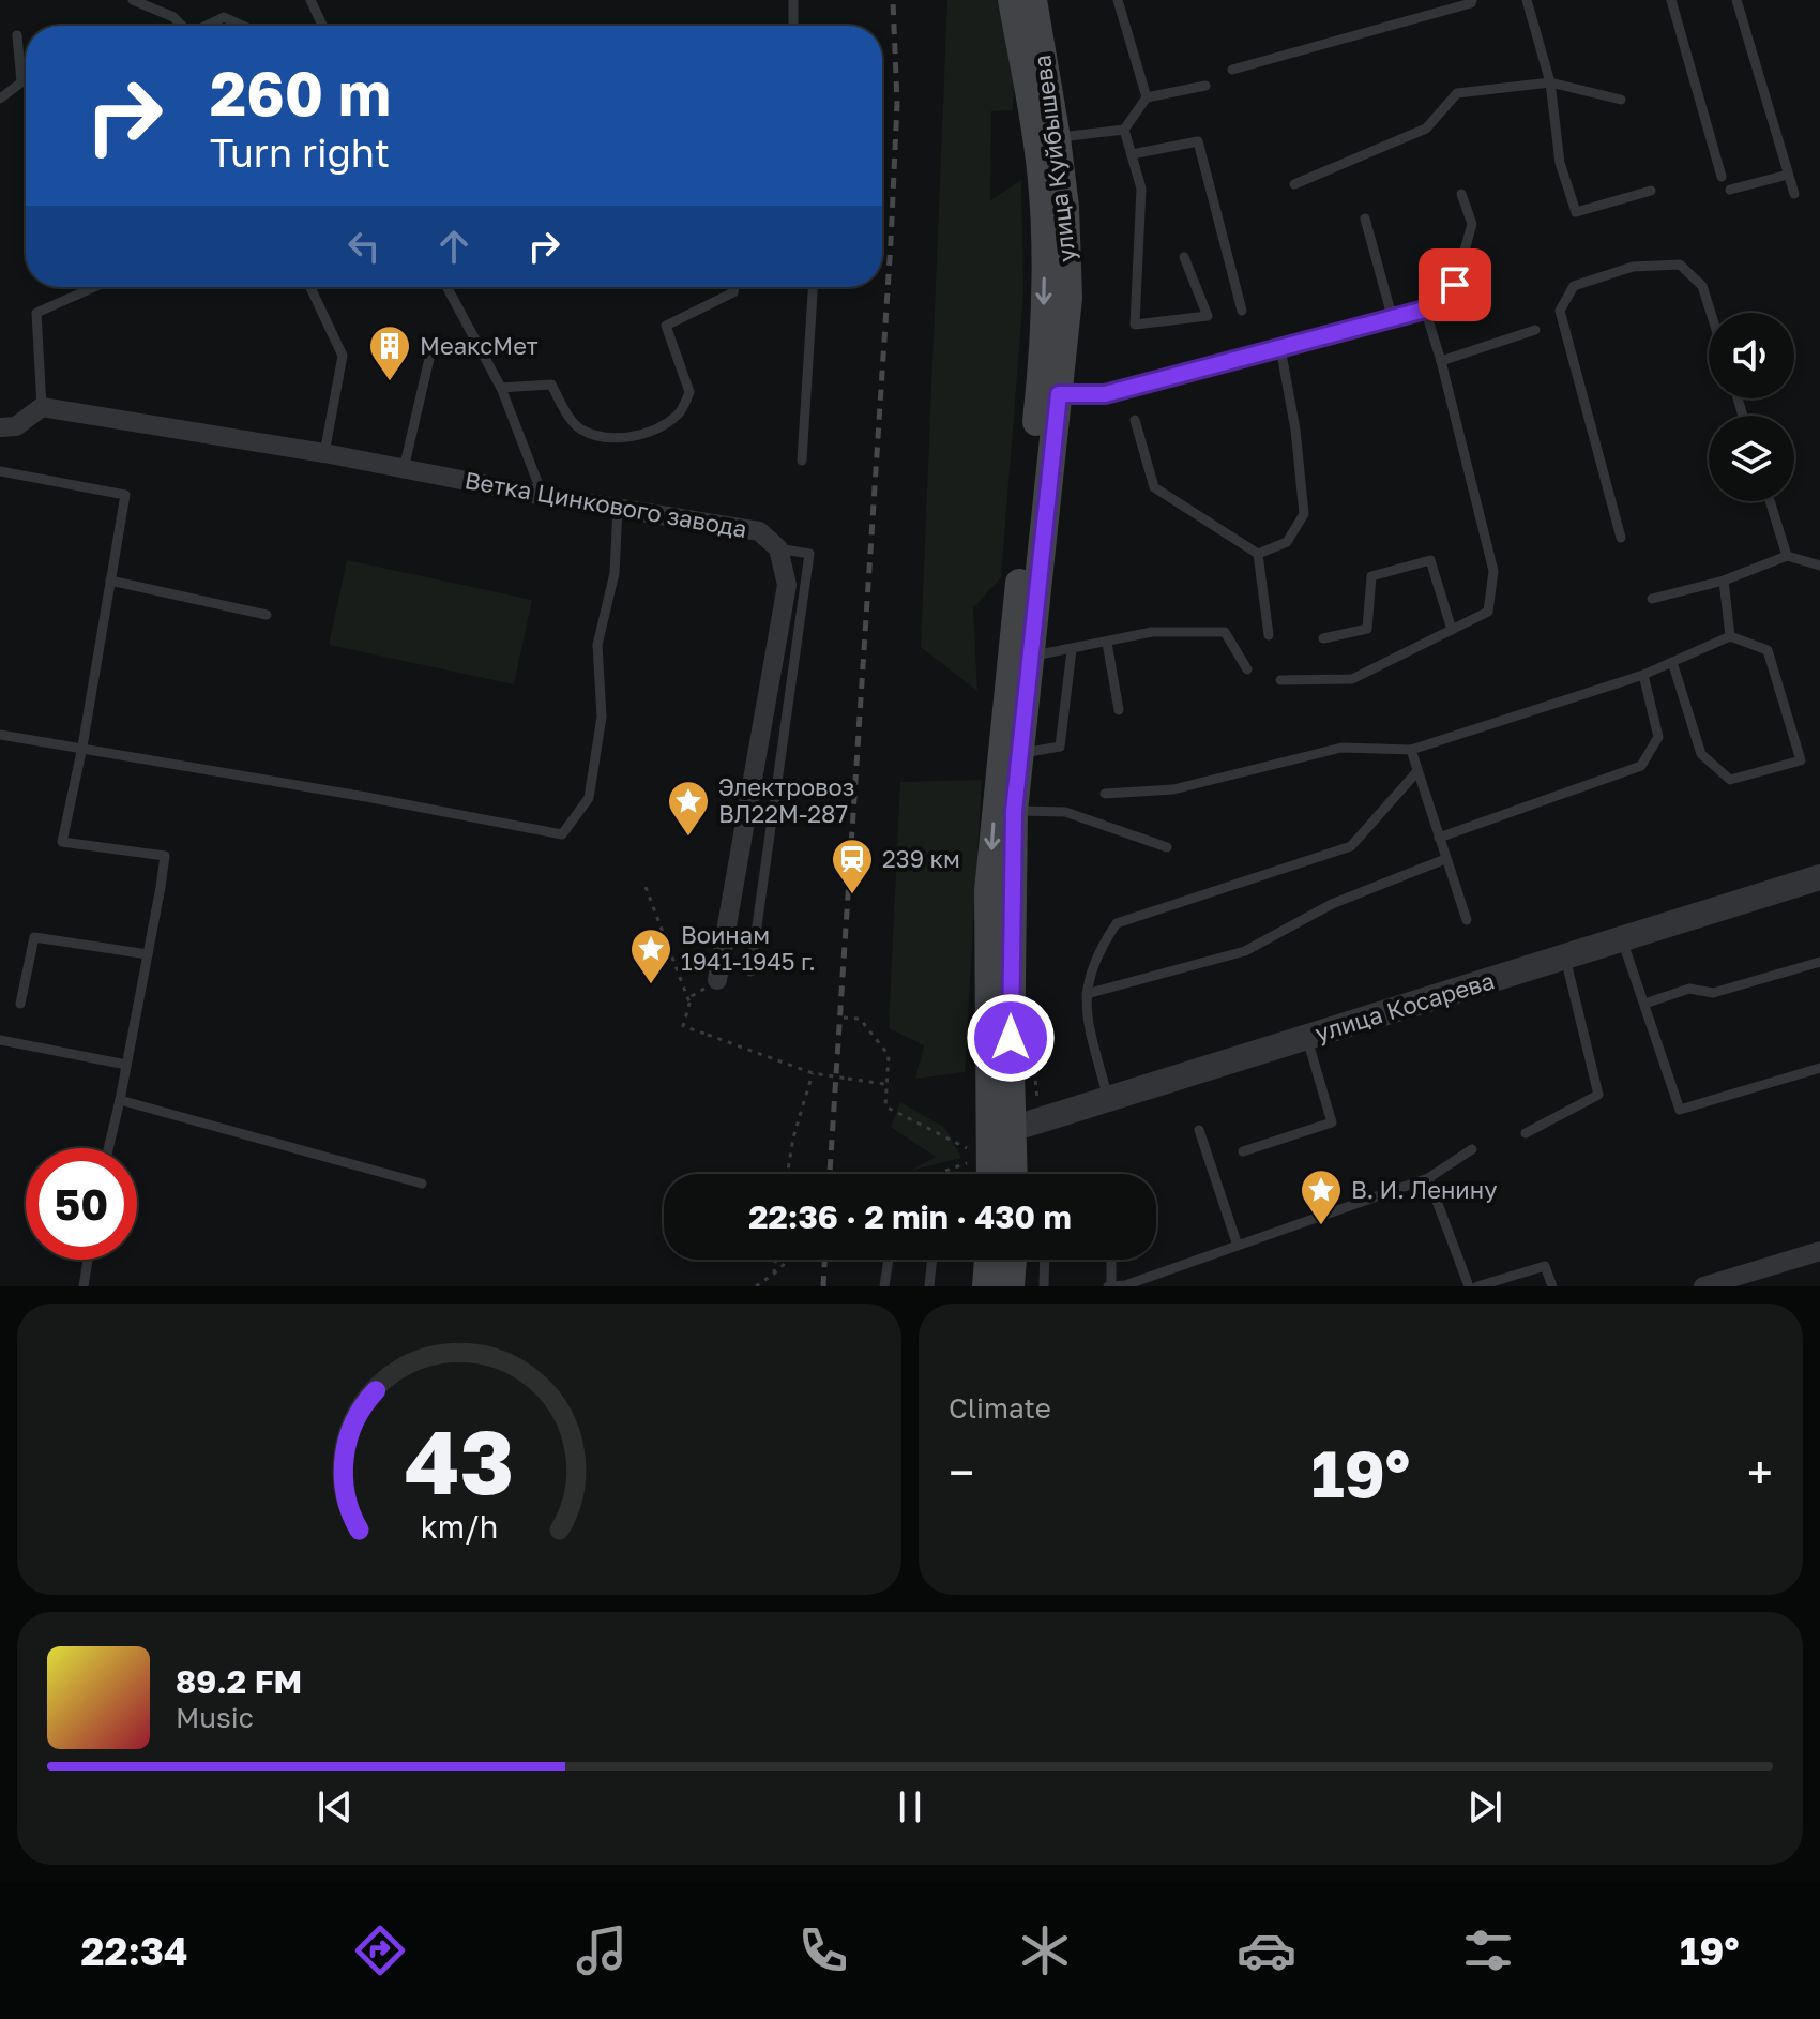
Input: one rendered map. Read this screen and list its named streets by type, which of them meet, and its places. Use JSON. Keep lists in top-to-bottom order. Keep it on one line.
{"streets":{"main road":["улица Куйбышева"],"street":["Ветка Цинкового завода","улица Косарева"]},"crossings":[["улица Куйбышева","улица Косарева"]],"places":{"building":["МеаксМет"],"place":["Электровоз ВЛ22М-287","Воинам 1941-1945 г.","В. И. Ленину"],"station":["239 км"]},"page":{"turn":["260 m","Turn right"],"limit":"50","trip":"22:36 · 2 min · 430 m","tile":"Climate","heat":["−","19°","+"],"song":["89.2 FM","Music"],"tabs":["22:34","19°"],"gauge":["43","km/h"]}}
